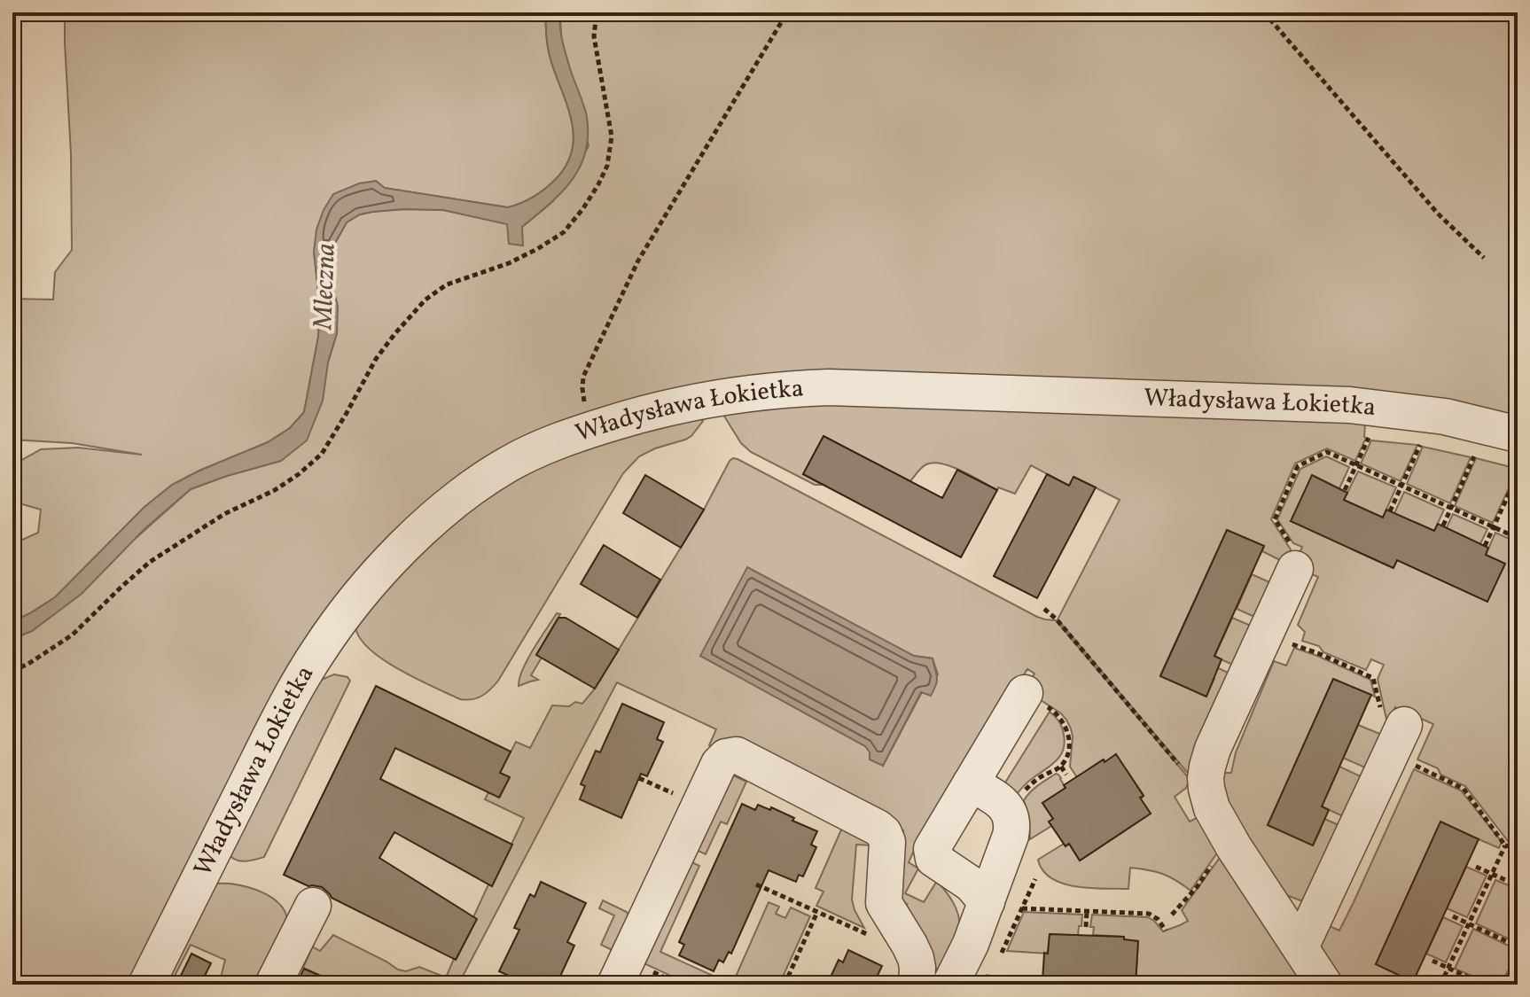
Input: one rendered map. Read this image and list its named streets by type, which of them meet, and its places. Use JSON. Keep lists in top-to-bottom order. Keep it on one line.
{"streets":{"street":["Władysława Łokietka"]},"water":["Mleczna"]}
